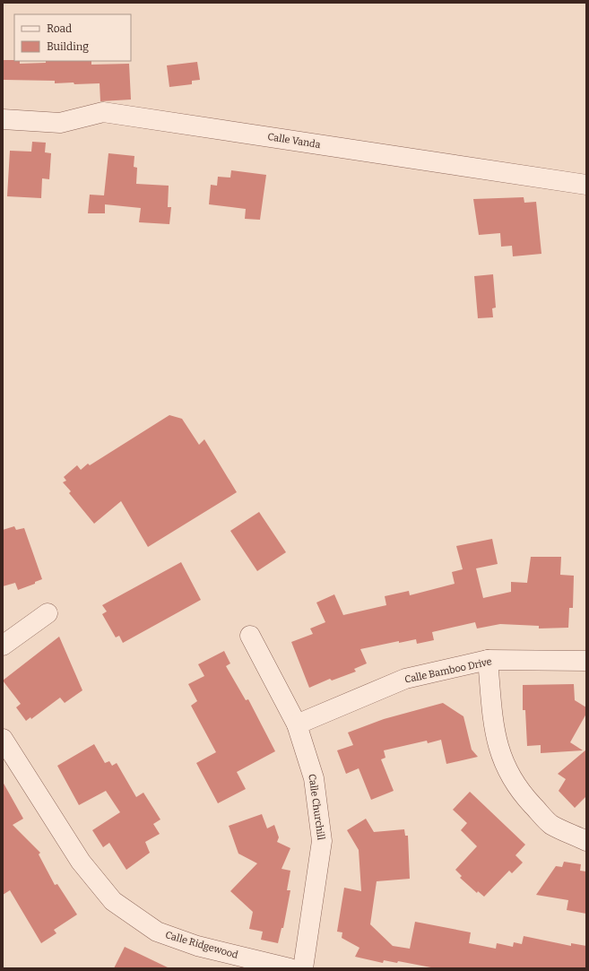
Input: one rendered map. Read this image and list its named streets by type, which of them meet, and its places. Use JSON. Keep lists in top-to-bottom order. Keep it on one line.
{"streets":{"street":["Calle Vanda","Calle Bamboo Drive","Calle Churchill","Calle Ridgewood"]},"crossings":[["Calle Bamboo Drive","Calle Churchill"]],"legend":["Road","Building"]}
